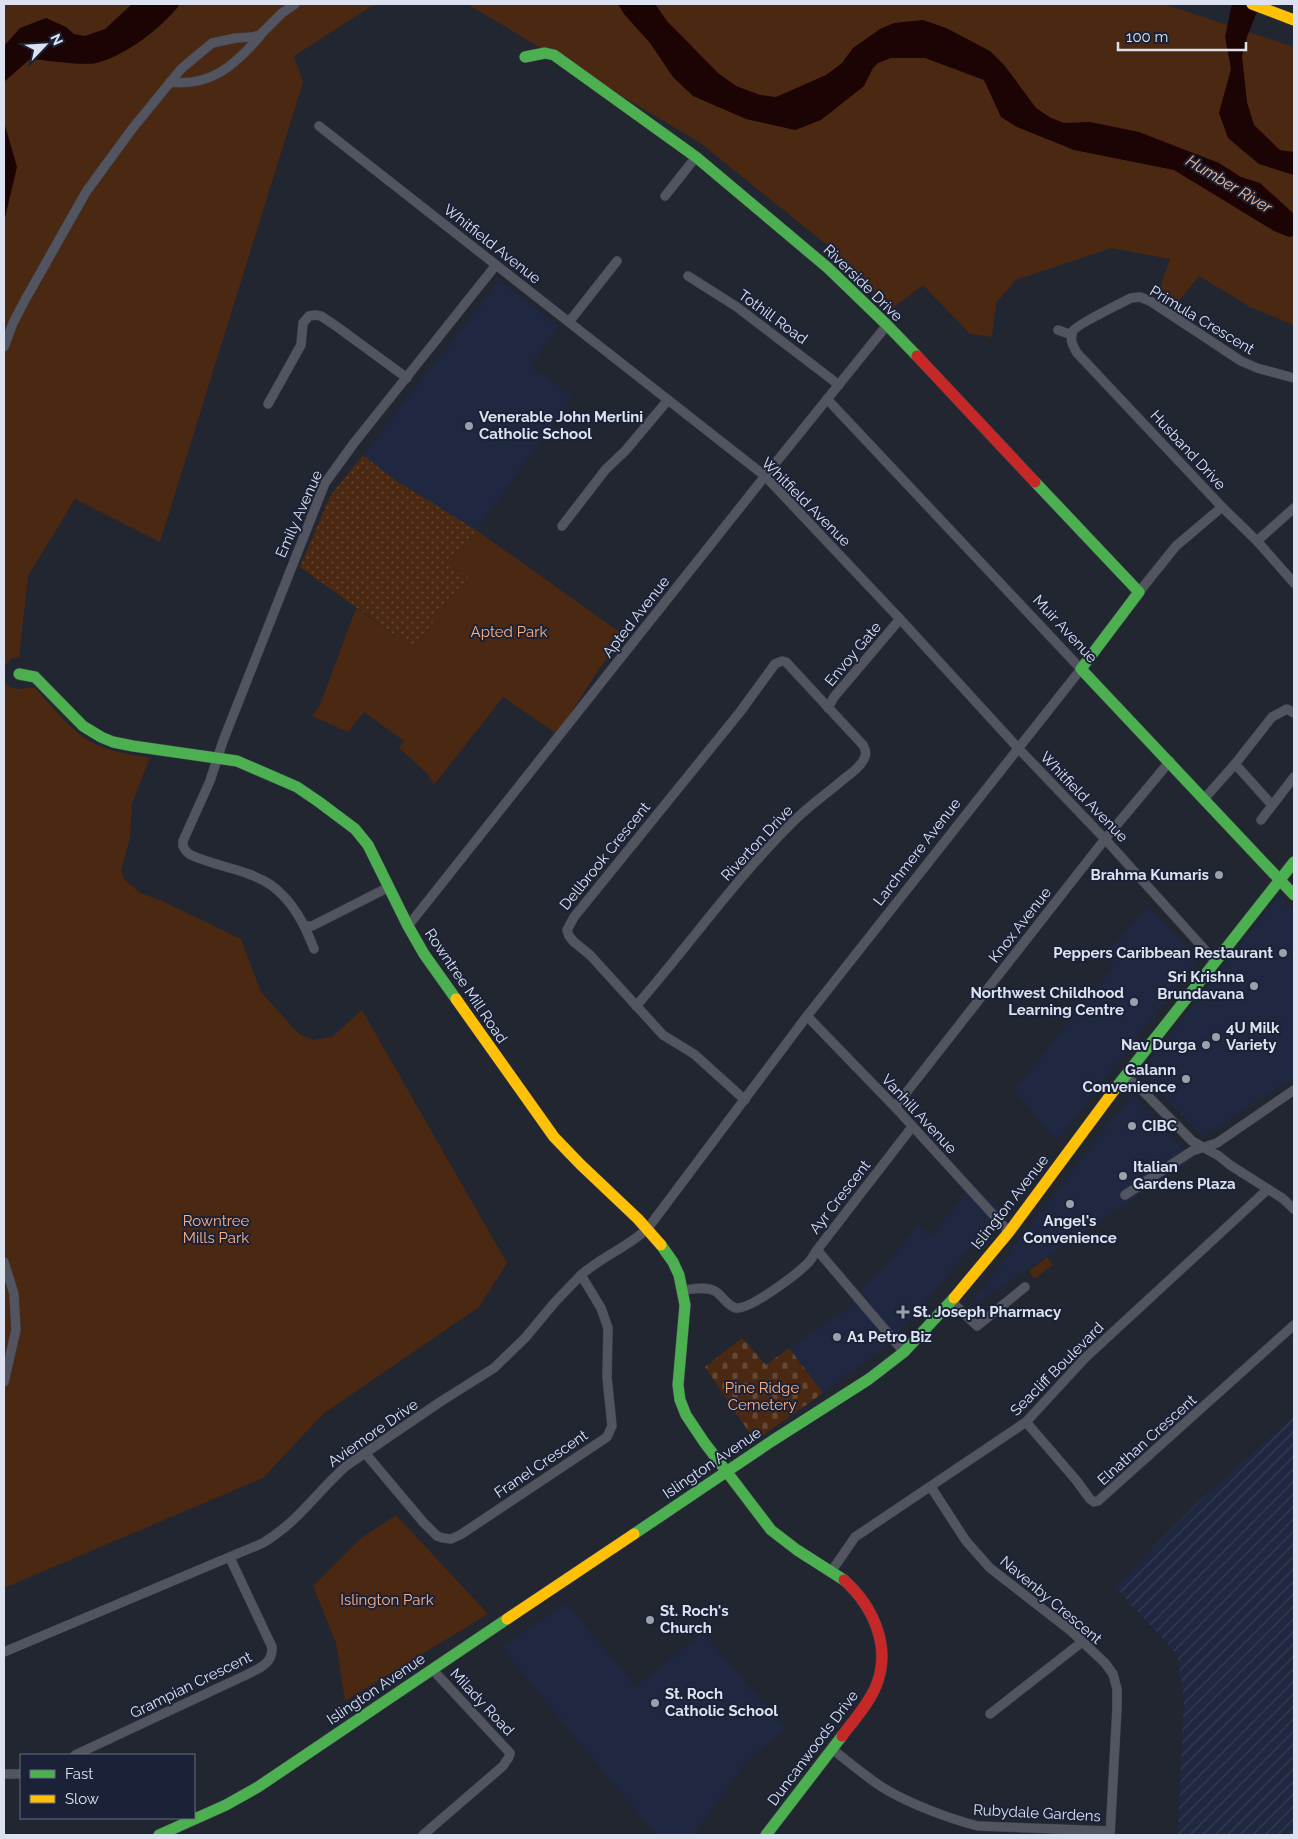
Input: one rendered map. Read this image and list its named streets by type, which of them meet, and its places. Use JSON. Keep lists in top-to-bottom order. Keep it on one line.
{"streets":{"street":["Whitfield Avenue","Riverside Drive","Tothill Road","Primula Crescent","Husband Drive","Emily Avenue","Apted Avenue","Muir Avenue","Envoy Gate","Riverton Drive","Larchmere Avenue","Dellbrook Crescent","Knox Avenue","Rowntree Mill Road","Vanhill Avenue","Ayr Crescent","Islington Avenue","Seacliff Boulevard","Aviemore Drive","Elnathan Crescent","Franel Crescent","Navenby Crescent","Grampian Crescent","Milady Road","Duncanwoods Drive","Rubydale Gardens"]},"crossings":[["Whitfield Avenue","Emily Avenue"],["Whitfield Avenue","Apted Avenue"],["Whitfield Avenue","Envoy Gate"],["Whitfield Avenue","Larchmere Avenue"],["Whitfield Avenue","Knox Avenue"],["Whitfield Avenue","Islington Avenue"],["Riverside Drive","Apted Avenue"],["Riverside Drive","Larchmere Avenue"],["Tothill Road","Apted Avenue"],["Primula Crescent","Husband Drive"],["Husband Drive","Larchmere Avenue"],["Emily Avenue","Rowntree Mill Road"],["Apted Avenue","Muir Avenue"],["Apted Avenue","Rowntree Mill Road"],["Muir Avenue","Larchmere Avenue"],["Muir Avenue","Knox Avenue"],["Muir Avenue","Islington Avenue"],["Envoy Gate","Riverton Drive"],["Envoy Gate","Dellbrook Crescent"],["Riverton Drive","Dellbrook Crescent"],["Larchmere Avenue","Dellbrook Crescent"],["Larchmere Avenue","Rowntree Mill Road"],["Larchmere Avenue","Vanhill Avenue"],["Larchmere Avenue","Aviemore Drive"],["Knox Avenue","Vanhill Avenue"],["Rowntree Mill Road","Islington Avenue"],["Rowntree Mill Road","Aviemore Drive"],["Rowntree Mill Road","Duncanwoods Drive"],["Vanhill Avenue","Ayr Crescent"],["Vanhill Avenue","Islington Avenue"],["Ayr Crescent","Islington Avenue"],["Islington Avenue","Milady Road"],["Islington Avenue","Duncanwoods Drive"],["Seacliff Boulevard","Elnathan Crescent"],["Seacliff Boulevard","Navenby Crescent"],["Seacliff Boulevard","Duncanwoods Drive"],["Aviemore Drive","Franel Crescent"],["Aviemore Drive","Grampian Crescent"],["Navenby Crescent","Rubydale Gardens"],["Duncanwoods Drive","Rubydale Gardens"]],"water":["Humber River"],"parks":["Apted Park","Rowntree Mills Park","Pine Ridge Cemetery","Islington Park"],"places":{"other":["Venerable John Merlini Catholic School","Brahma Kumaris","Peppers Caribbean Restaurant","Sri Krishna Brundavana","Northwest Childhood Learning Centre","4U Milk Variety","Nav Durga","Galann Convenience","CIBC","Italian Gardens Plaza","Angel's Convenience","A1 Petro Biz","St. Roch's Church","St. Roch Catholic School"],"health":["St. Joseph Pharmacy"]},"legend":["Fast","Slow"],"scale_bar":"100 m","north":"top right"}
